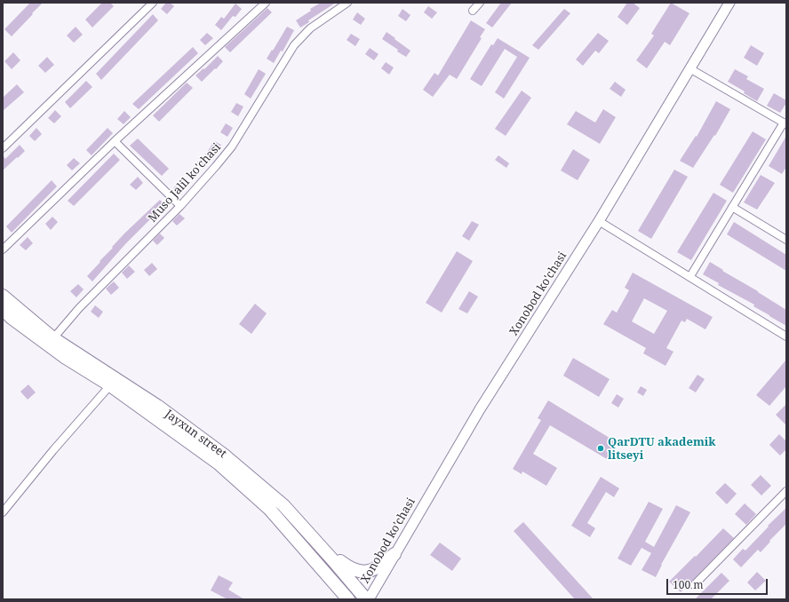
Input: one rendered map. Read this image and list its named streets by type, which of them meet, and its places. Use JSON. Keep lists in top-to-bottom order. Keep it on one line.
{"streets":{"highway":["Jayxun street"],"main road":["Xonobod ko'chasi"],"street":["Muso Jalil ko'chasi"]},"crossings":[["Muso Jalil ko'chasi","Jayxun street"],["Xonobod ko'chasi","Jayxun street"]],"places":["QarDTU akademik litseyi"],"scale_bar":"100 m"}
